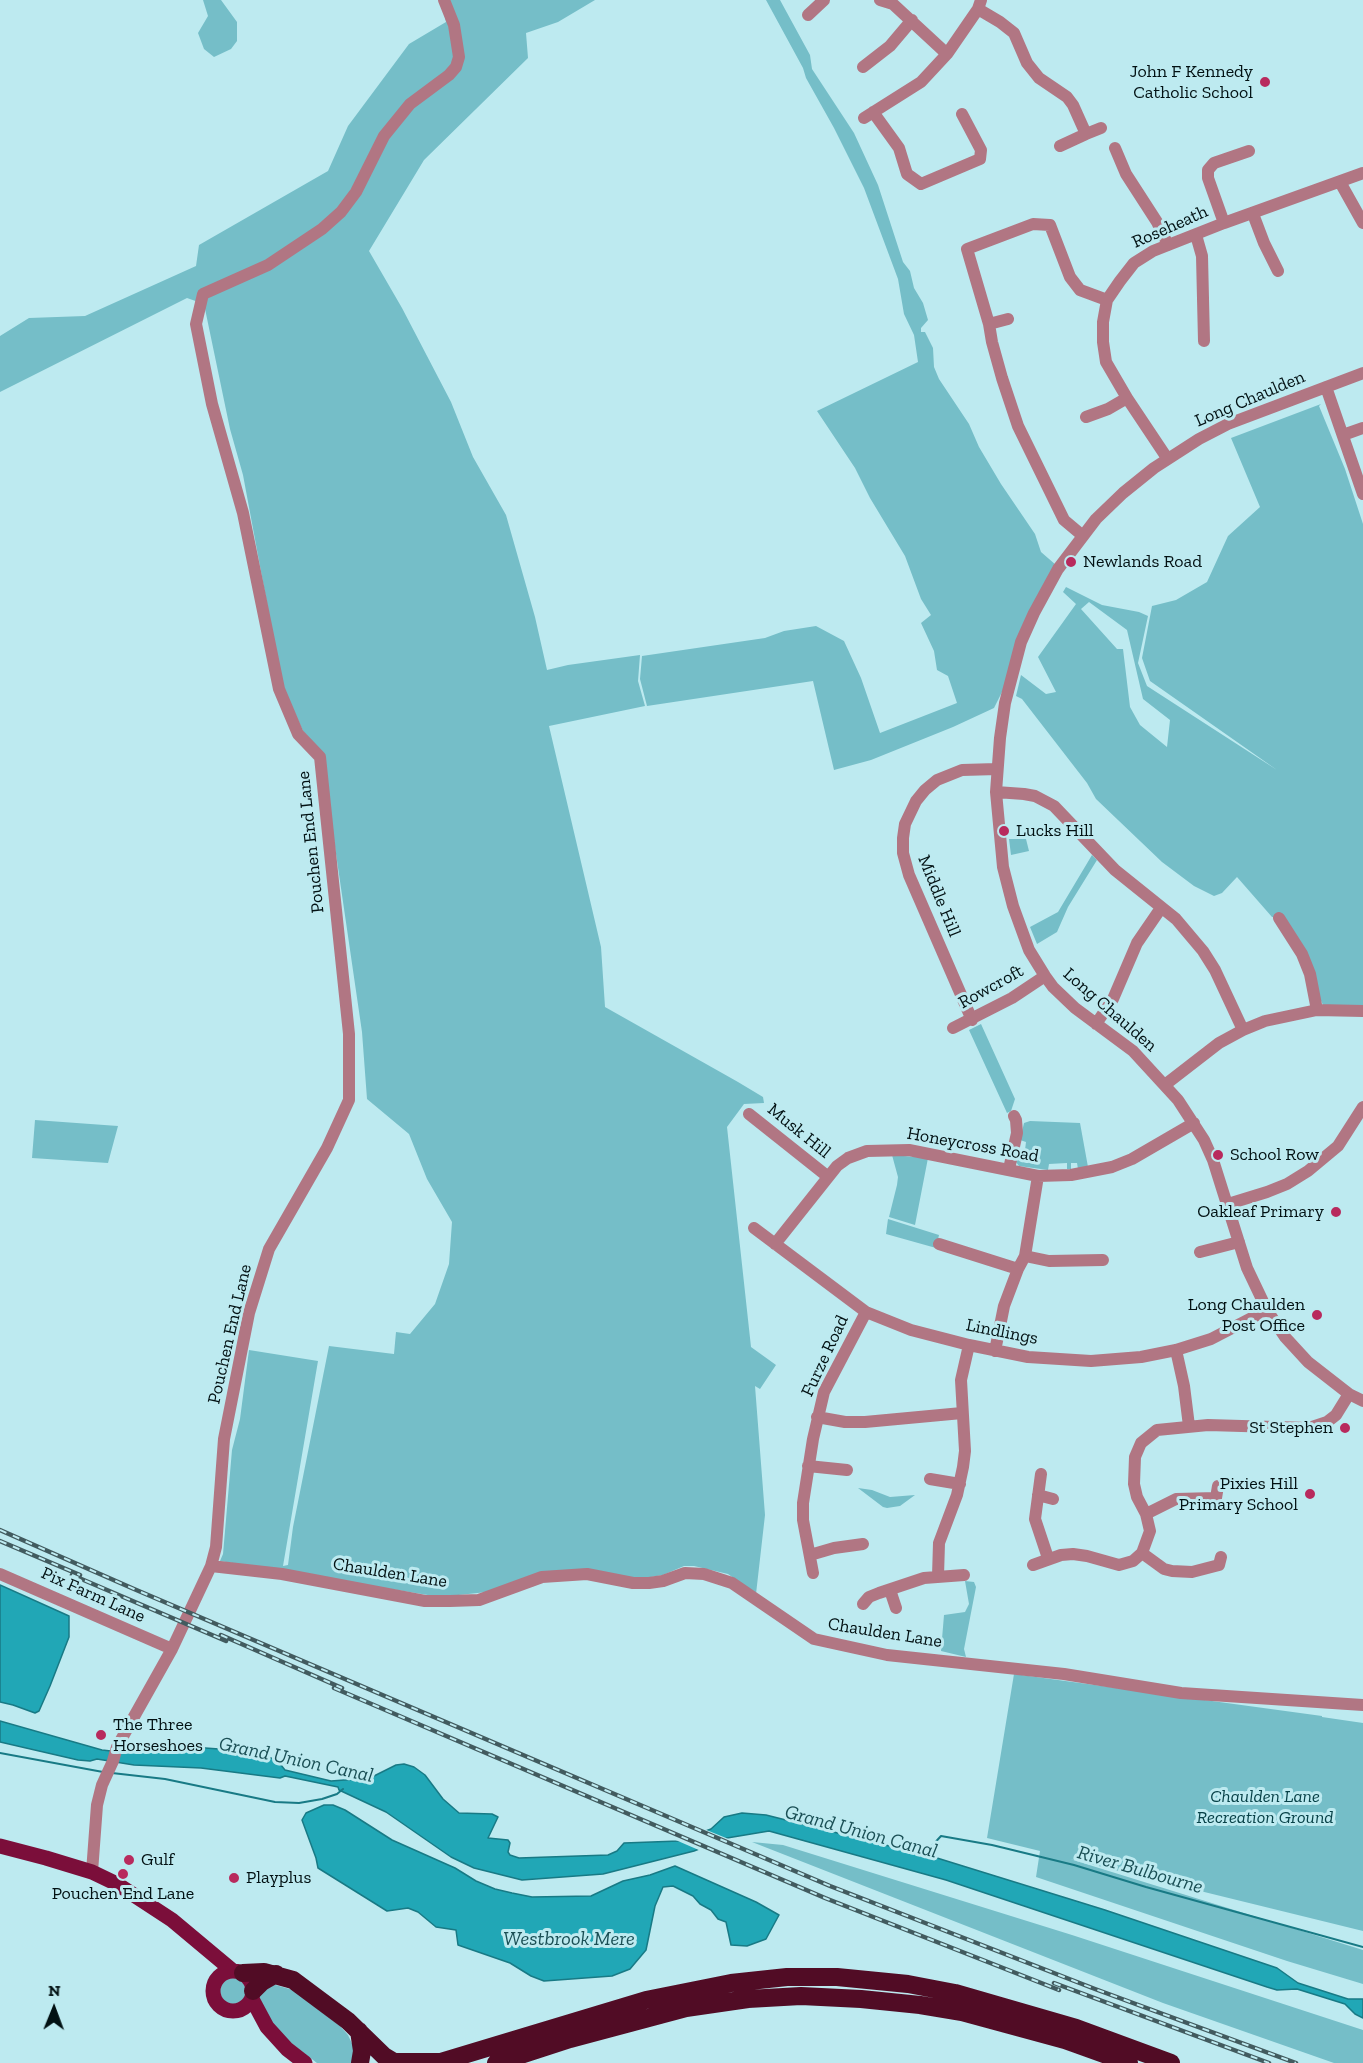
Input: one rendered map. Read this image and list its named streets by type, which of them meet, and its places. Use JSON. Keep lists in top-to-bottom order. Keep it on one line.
{"streets":{"street":["Roseheath","Long Chaulden","Pouchen End Lane","Middle Hill","Rowcroft","Musk Hill","Honeycross Road","Lindlings","Furze Road","Chaulden Lane","Pix Farm Lane"]},"crossings":[["Roseheath","Long Chaulden"],["Long Chaulden","Middle Hill"],["Long Chaulden","Rowcroft"],["Long Chaulden","Honeycross Road"],["Long Chaulden","Lindlings"],["Pouchen End Lane","Chaulden Lane"],["Pouchen End Lane","Pix Farm Lane"],["Middle Hill","Rowcroft"],["Musk Hill","Honeycross Road"],["Honeycross Road","Lindlings"],["Lindlings","Furze Road"]],"water":["Grand Union Canal","River Bulbourne","Westbrook Mere"],"parks":["Chaulden Lane Recreation Ground"],"places":["John F Kennedy Catholic School","Newlands Road","Lucks Hill","School Row","Oakleaf Primary","Long Chaulden Post Office","St Stephen","Pixies Hill Primary School","The Three Horseshoes","Gulf","Pouchen End Lane","Playplus"],"north":"top"}
